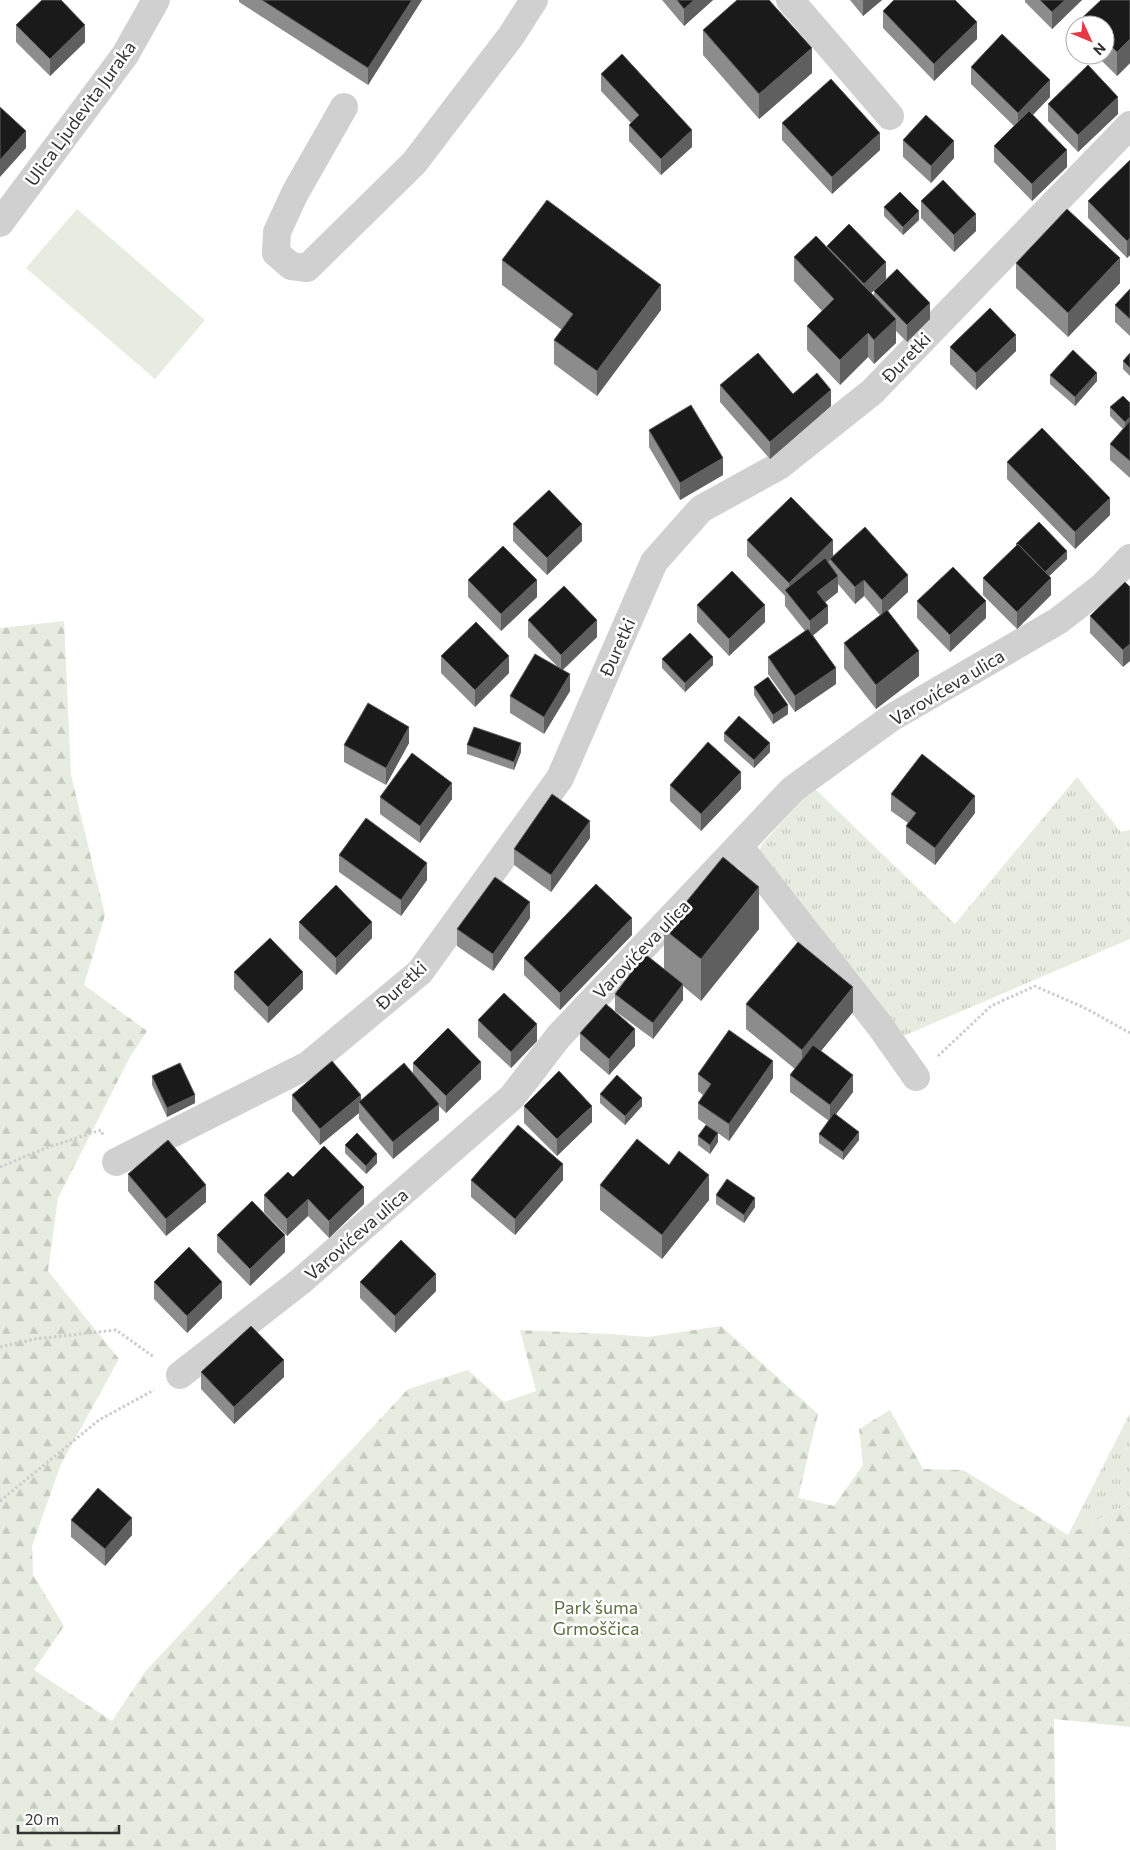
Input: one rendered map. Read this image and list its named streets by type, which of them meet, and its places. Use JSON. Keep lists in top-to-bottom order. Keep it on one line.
{"streets":{"street":["Ulica Ljudevita Juraka","Đuretki","Varovićeva ulica"]},"parks":["Park šuma Grmoščica"],"scale_bar":"20 m","north":"bottom right"}
